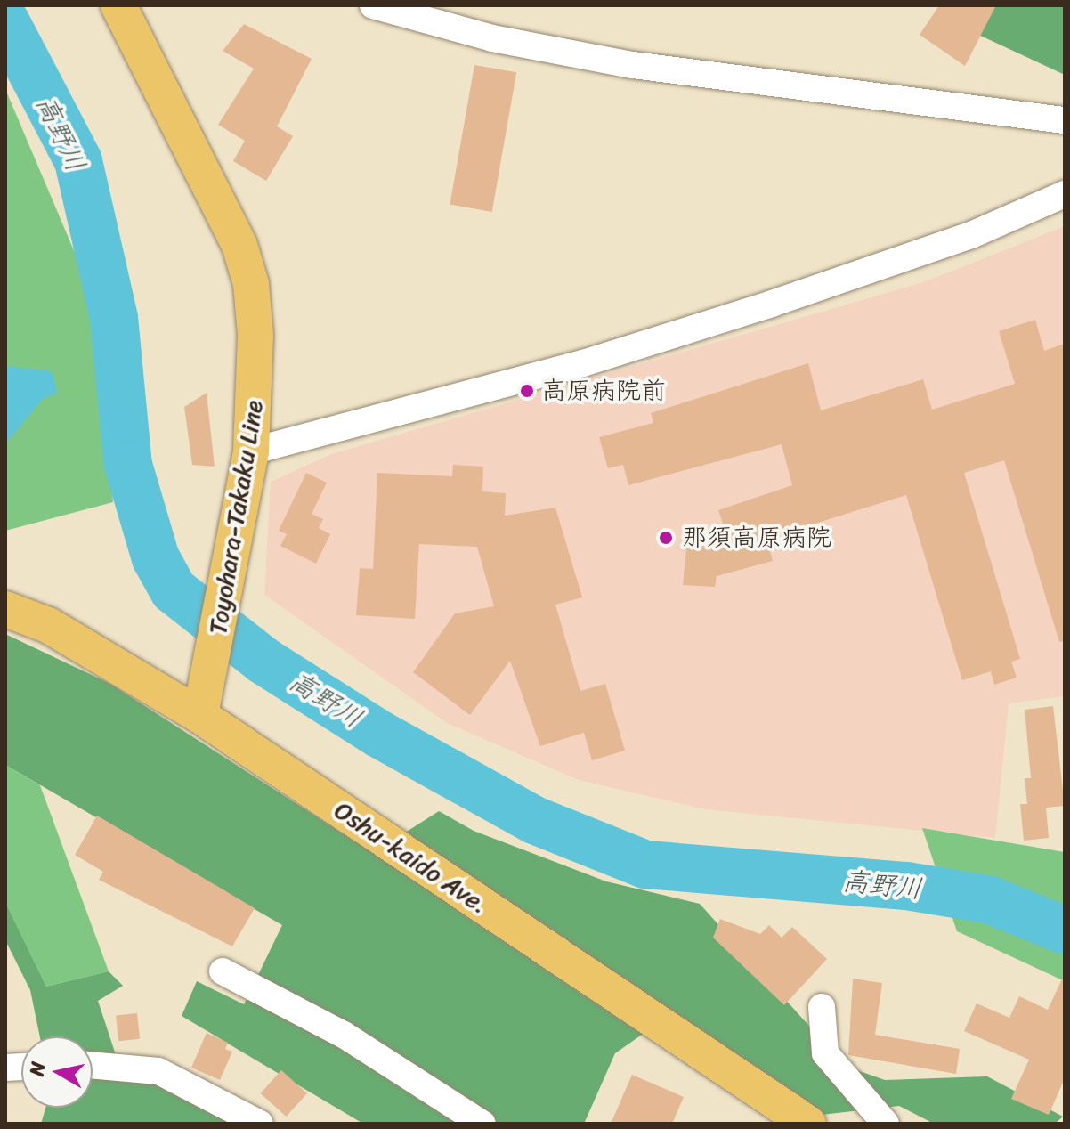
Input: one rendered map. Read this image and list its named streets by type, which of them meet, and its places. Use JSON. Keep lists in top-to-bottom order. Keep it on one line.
{"streets":{"main road":["Toyohara-Takaku Line","Oshu-kaido Ave."]},"crossings":[["Toyohara-Takaku Line","Oshu-kaido Ave."]],"water":["高野川"],"places":["高原病院前","那須高原病院"],"north":"left"}
